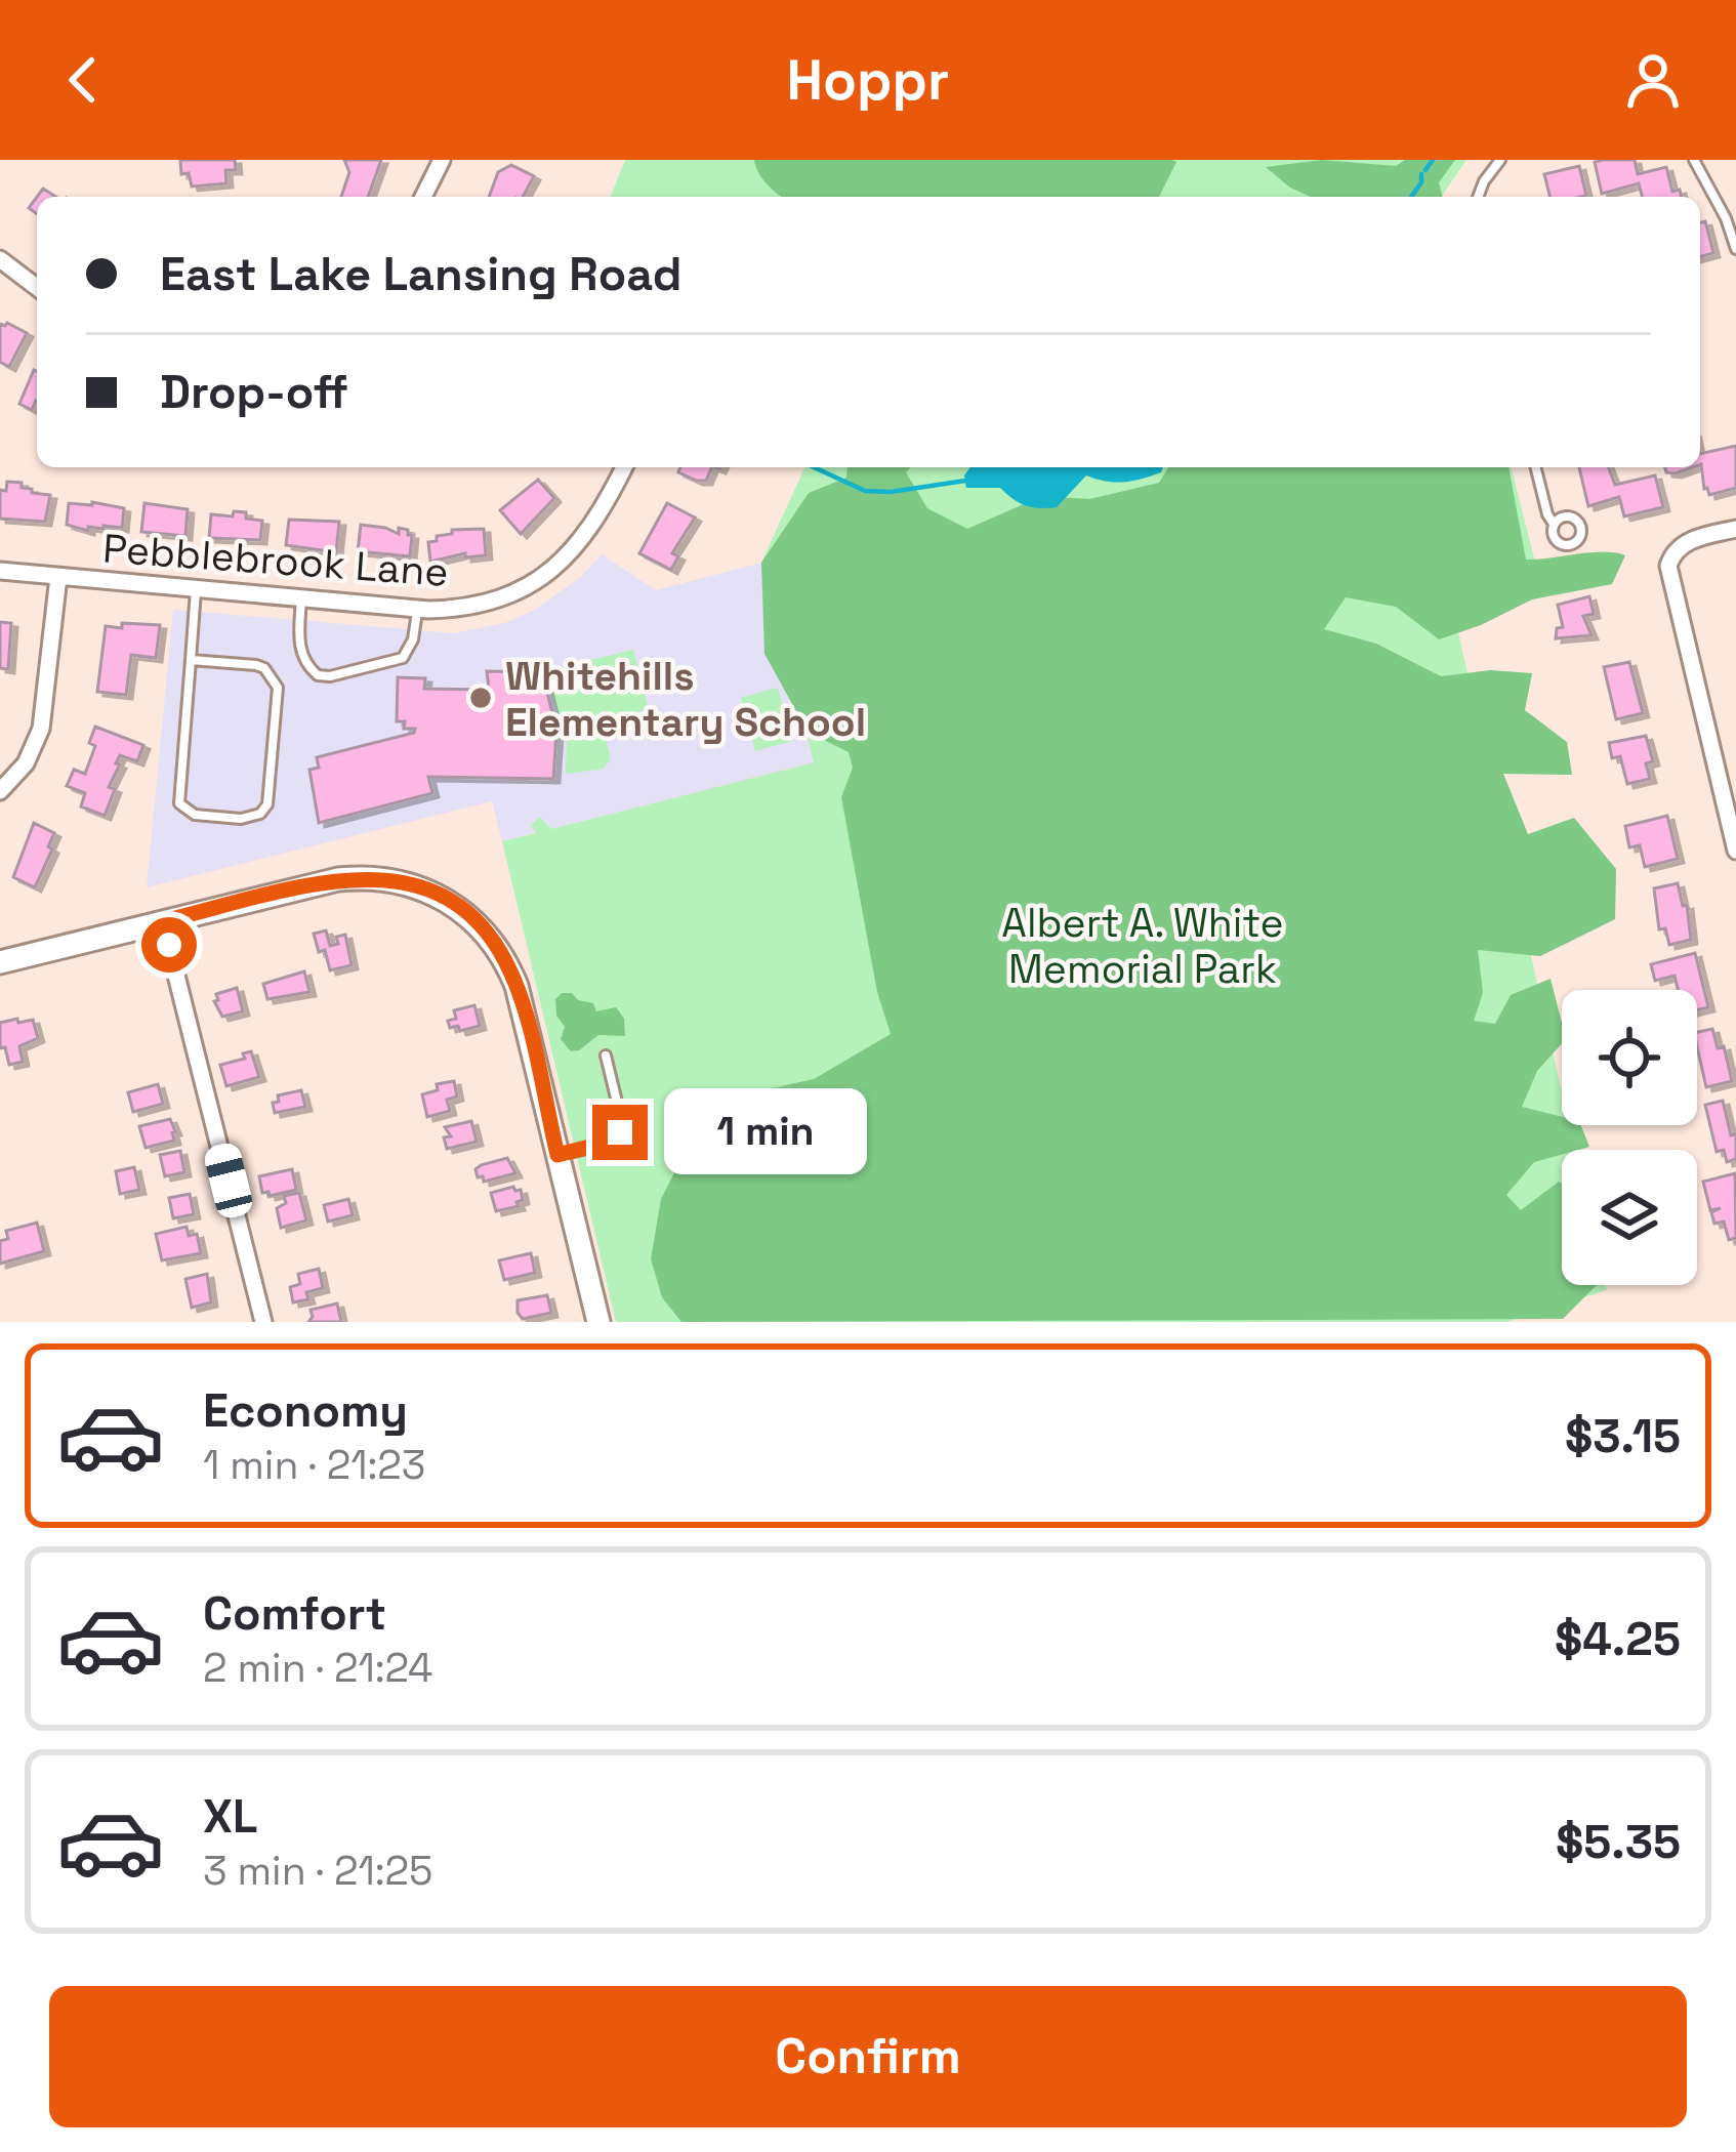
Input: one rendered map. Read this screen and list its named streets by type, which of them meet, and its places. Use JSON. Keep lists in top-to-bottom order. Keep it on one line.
{"streets":{"street":["Pebblebrook Lane"]},"parks":["Albert A. White Memorial Park"],"places":["Whitehills Elementary School"],"page":{"header":"Hoppr","banner":["East Lake Lansing Road","Drop-off"],"bubble":"1 min","list":[{"name":"Economy","note":"1 min · 21:23","value":"$3.15"},{"name":"Comfort","note":"2 min · 21:24","value":"$4.25"},{"name":"XL","note":"3 min · 21:25","value":"$5.35"}],"buttons":"Confirm"}}
